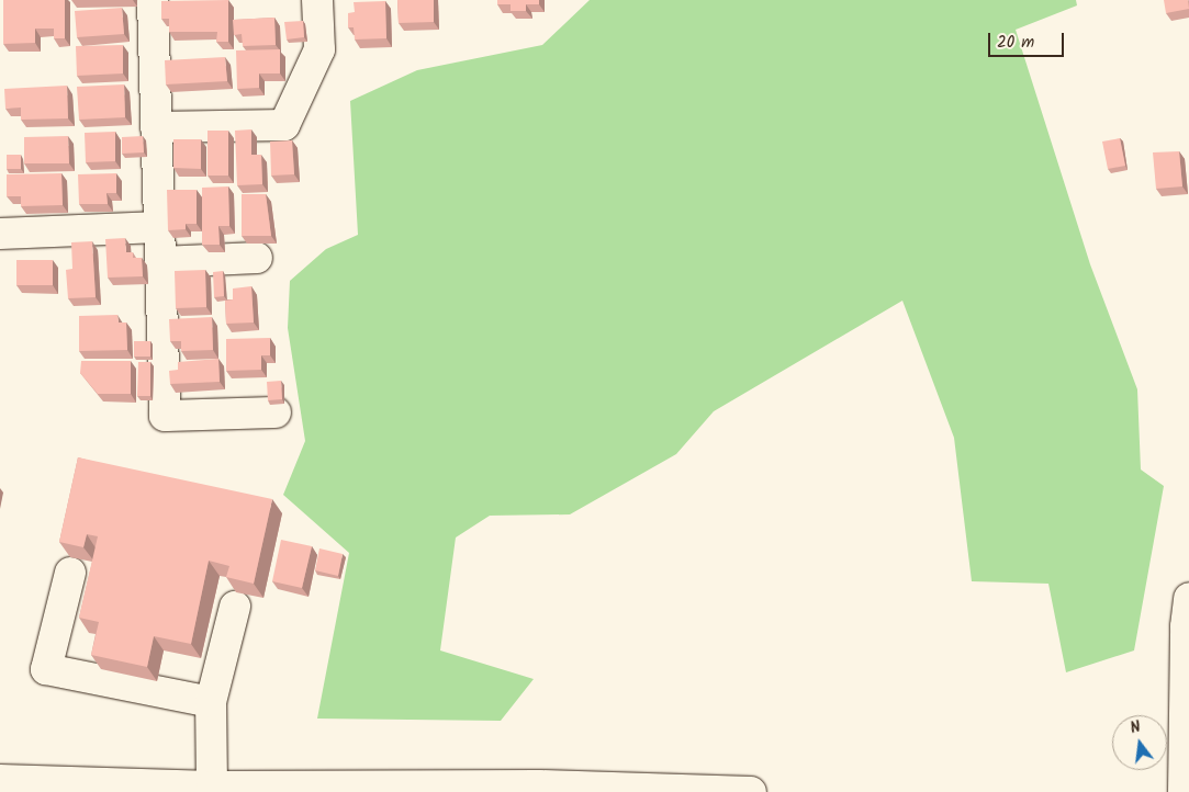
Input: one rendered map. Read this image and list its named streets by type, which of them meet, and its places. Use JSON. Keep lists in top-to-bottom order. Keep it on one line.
{"scale_bar":"20 m","north":"top"}
